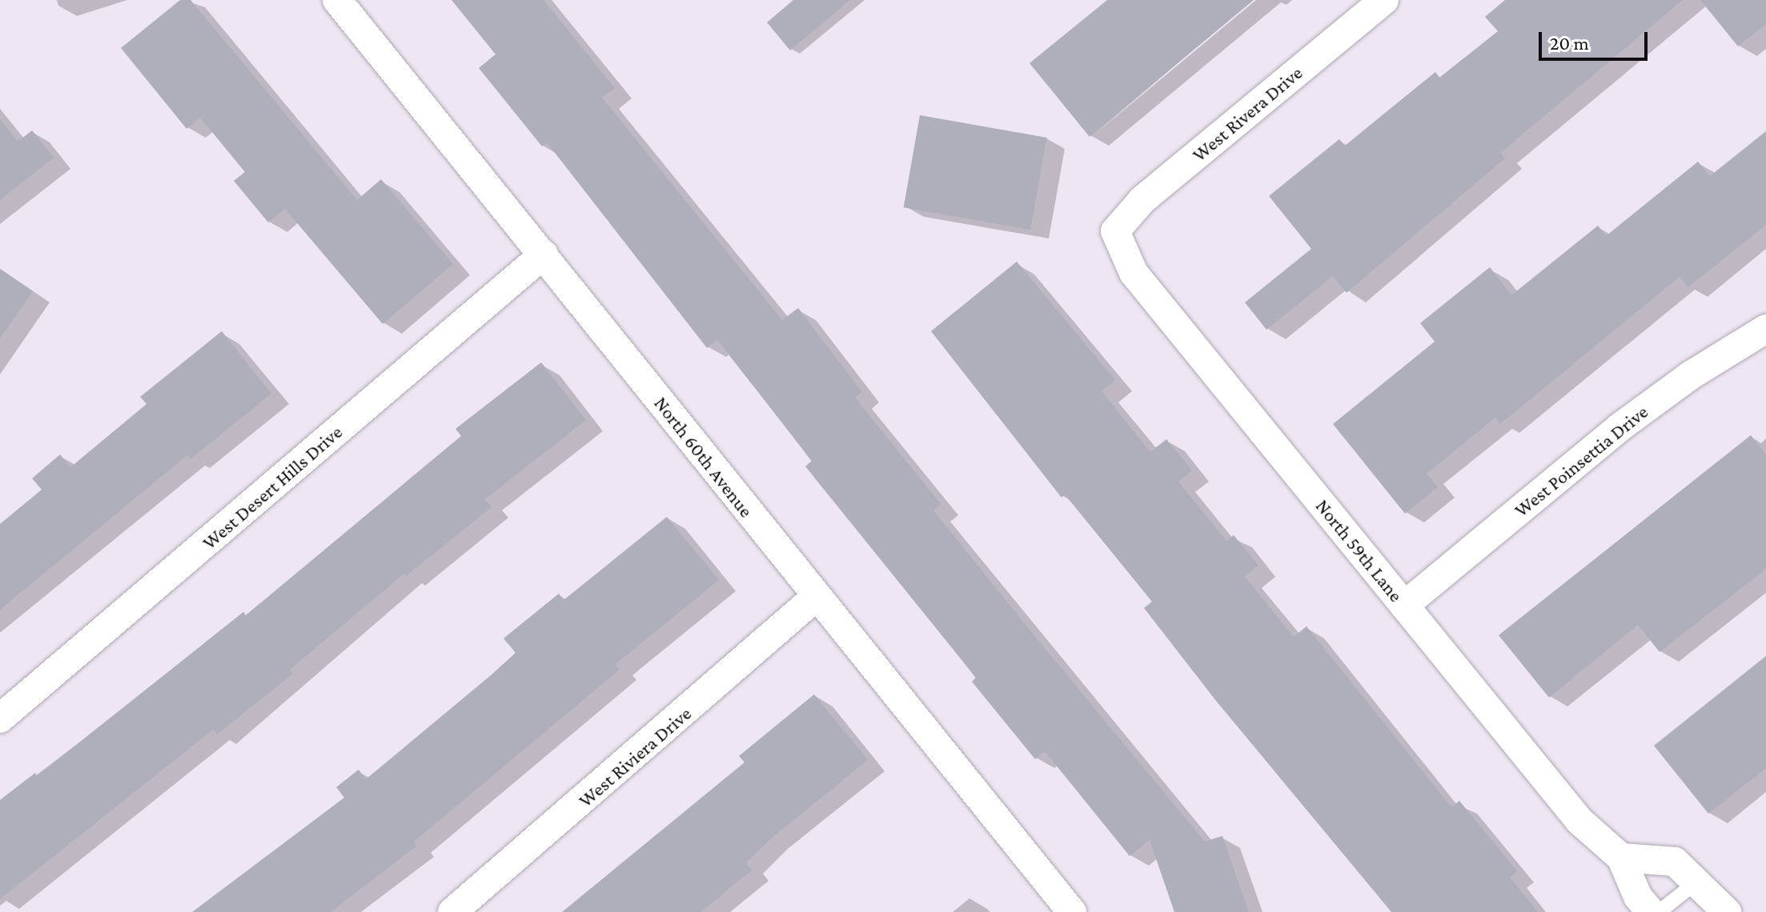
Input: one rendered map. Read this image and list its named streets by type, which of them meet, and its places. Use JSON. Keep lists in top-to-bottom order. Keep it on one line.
{"streets":{"street":["West Rivera Drive","North 60th Avenue","West Poinsettia Drive","West Desert Hills Drive","North 59th Lane","West Riviera Drive"]},"crossings":[["West Rivera Drive","North 59th Lane"],["North 60th Avenue","West Desert Hills Drive"],["North 60th Avenue","West Riviera Drive"],["West Poinsettia Drive","North 59th Lane"]],"scale_bar":"20 m"}
